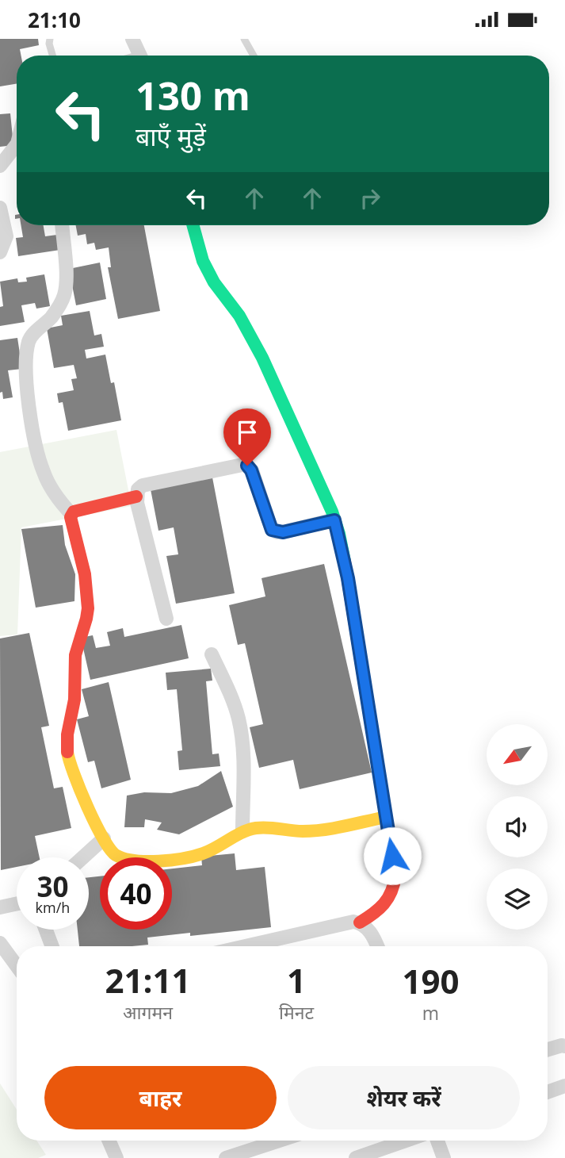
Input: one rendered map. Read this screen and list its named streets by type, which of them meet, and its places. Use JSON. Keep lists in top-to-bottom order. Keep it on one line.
{"north":"bottom left","page":{"status":"21:10","turn":["130 m","बाएँ मुड़ें"],"speed":"30 km/h","limit":"40","eta":["21:11","आगमन","1","मिनट","190","m"],"buttons":["बाहर","शेयर करें"]}}
